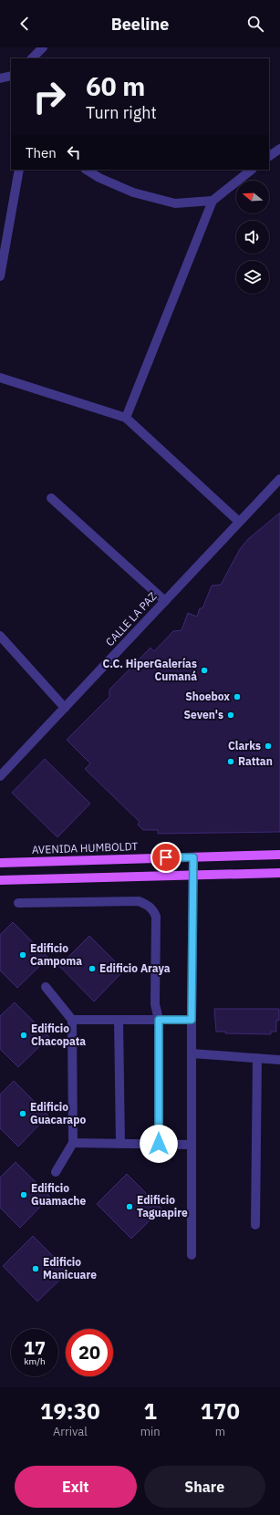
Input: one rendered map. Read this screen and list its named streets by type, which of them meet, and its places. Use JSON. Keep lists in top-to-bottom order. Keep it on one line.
{"streets":{"main road":["AVENIDA HUMBOLDT"],"street":["CALLE LA PAZ"]},"places":["C.C. HiperGalerías Cumaná","Shoebox","Seven's","Clarks","Rattan","Edificio Campoma","Edificio Araya","Edificio Chacopata","Edificio Guacarapo","Edificio Guamache","Edificio Taguapire","Edificio Manicuare"],"north":"left","page":{"header":"Beeline","turn":["60 m","Turn right"],"then":"Then","speed":"17 km/h","limit":"20","eta":["19:30","Arrival","1","min","170","m"],"buttons":["Exit","Share"]}}
